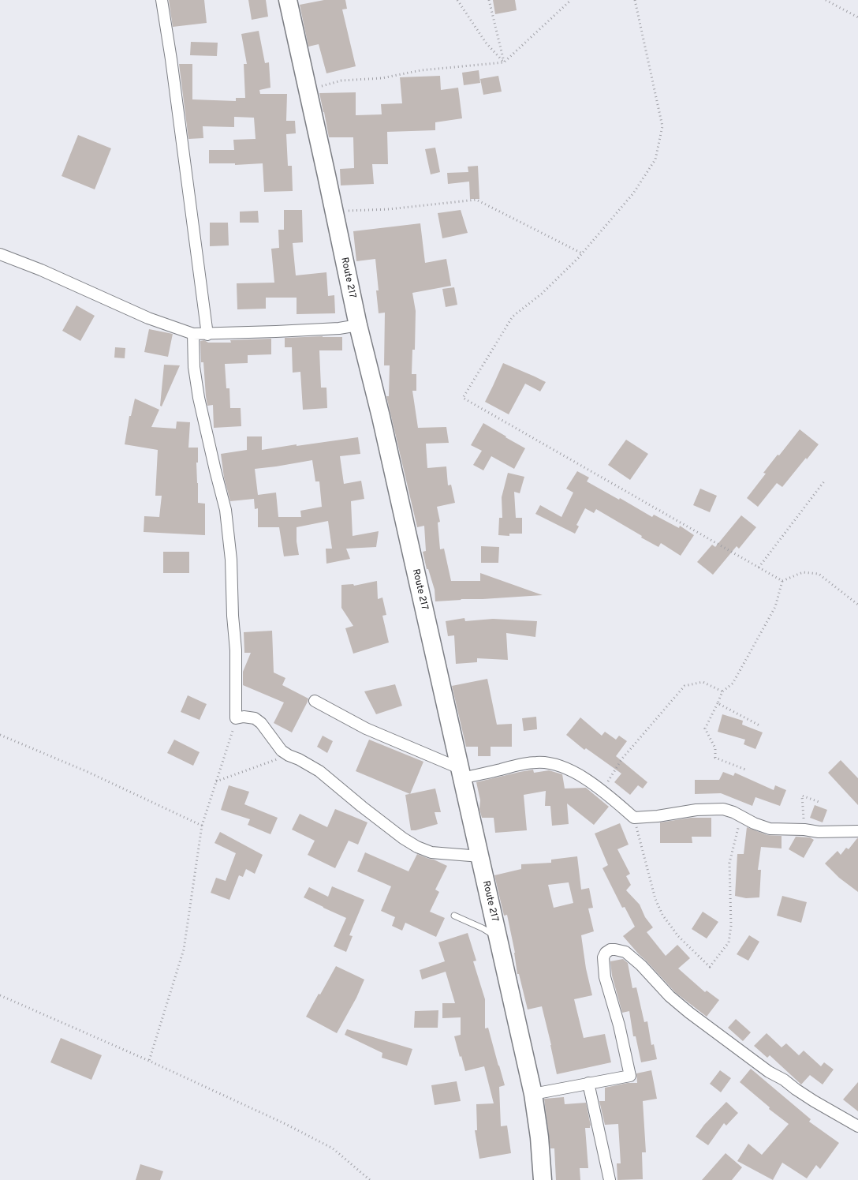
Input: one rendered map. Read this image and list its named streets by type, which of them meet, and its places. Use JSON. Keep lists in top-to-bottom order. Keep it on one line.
{"streets":{"main road":["Route 217"]}}
